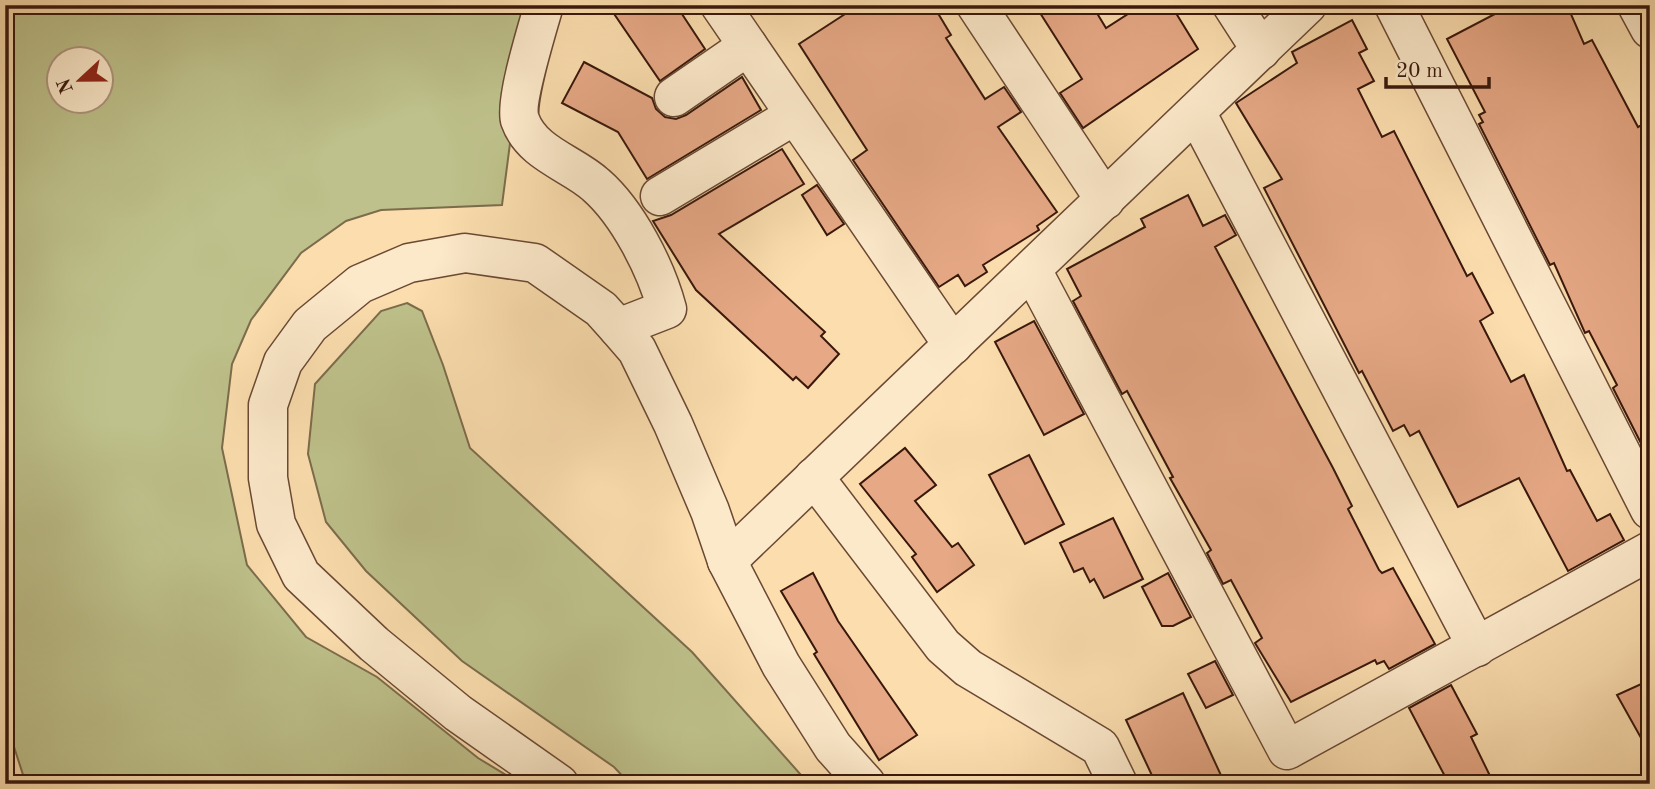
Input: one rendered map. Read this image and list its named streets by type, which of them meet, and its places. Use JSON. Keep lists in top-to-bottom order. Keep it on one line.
{"scale_bar":"20 m","north":"left"}
